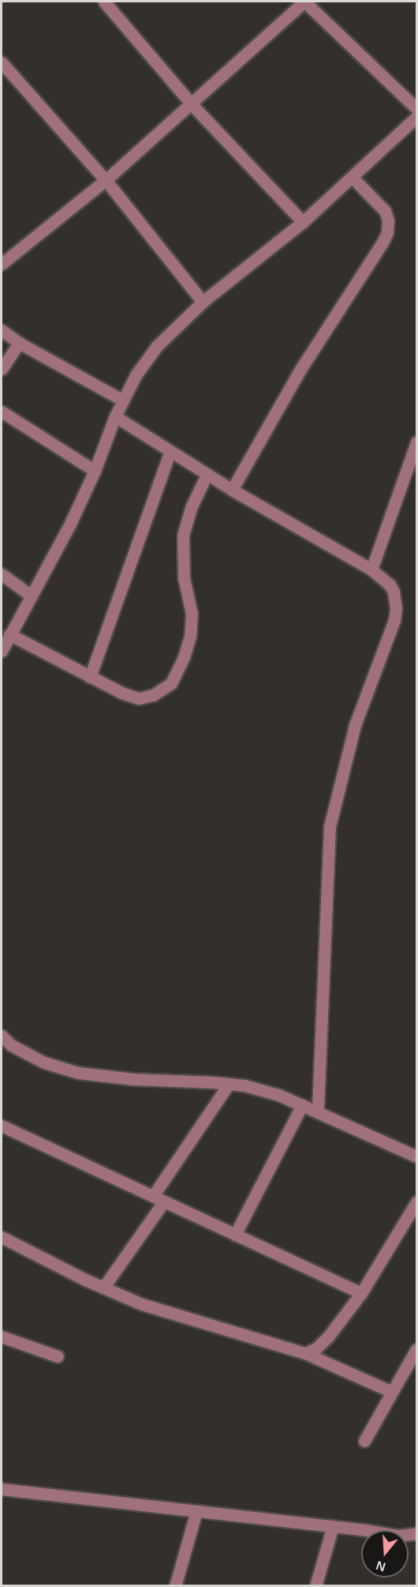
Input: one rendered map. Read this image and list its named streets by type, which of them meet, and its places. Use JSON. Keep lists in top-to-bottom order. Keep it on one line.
{"north":"bottom"}
